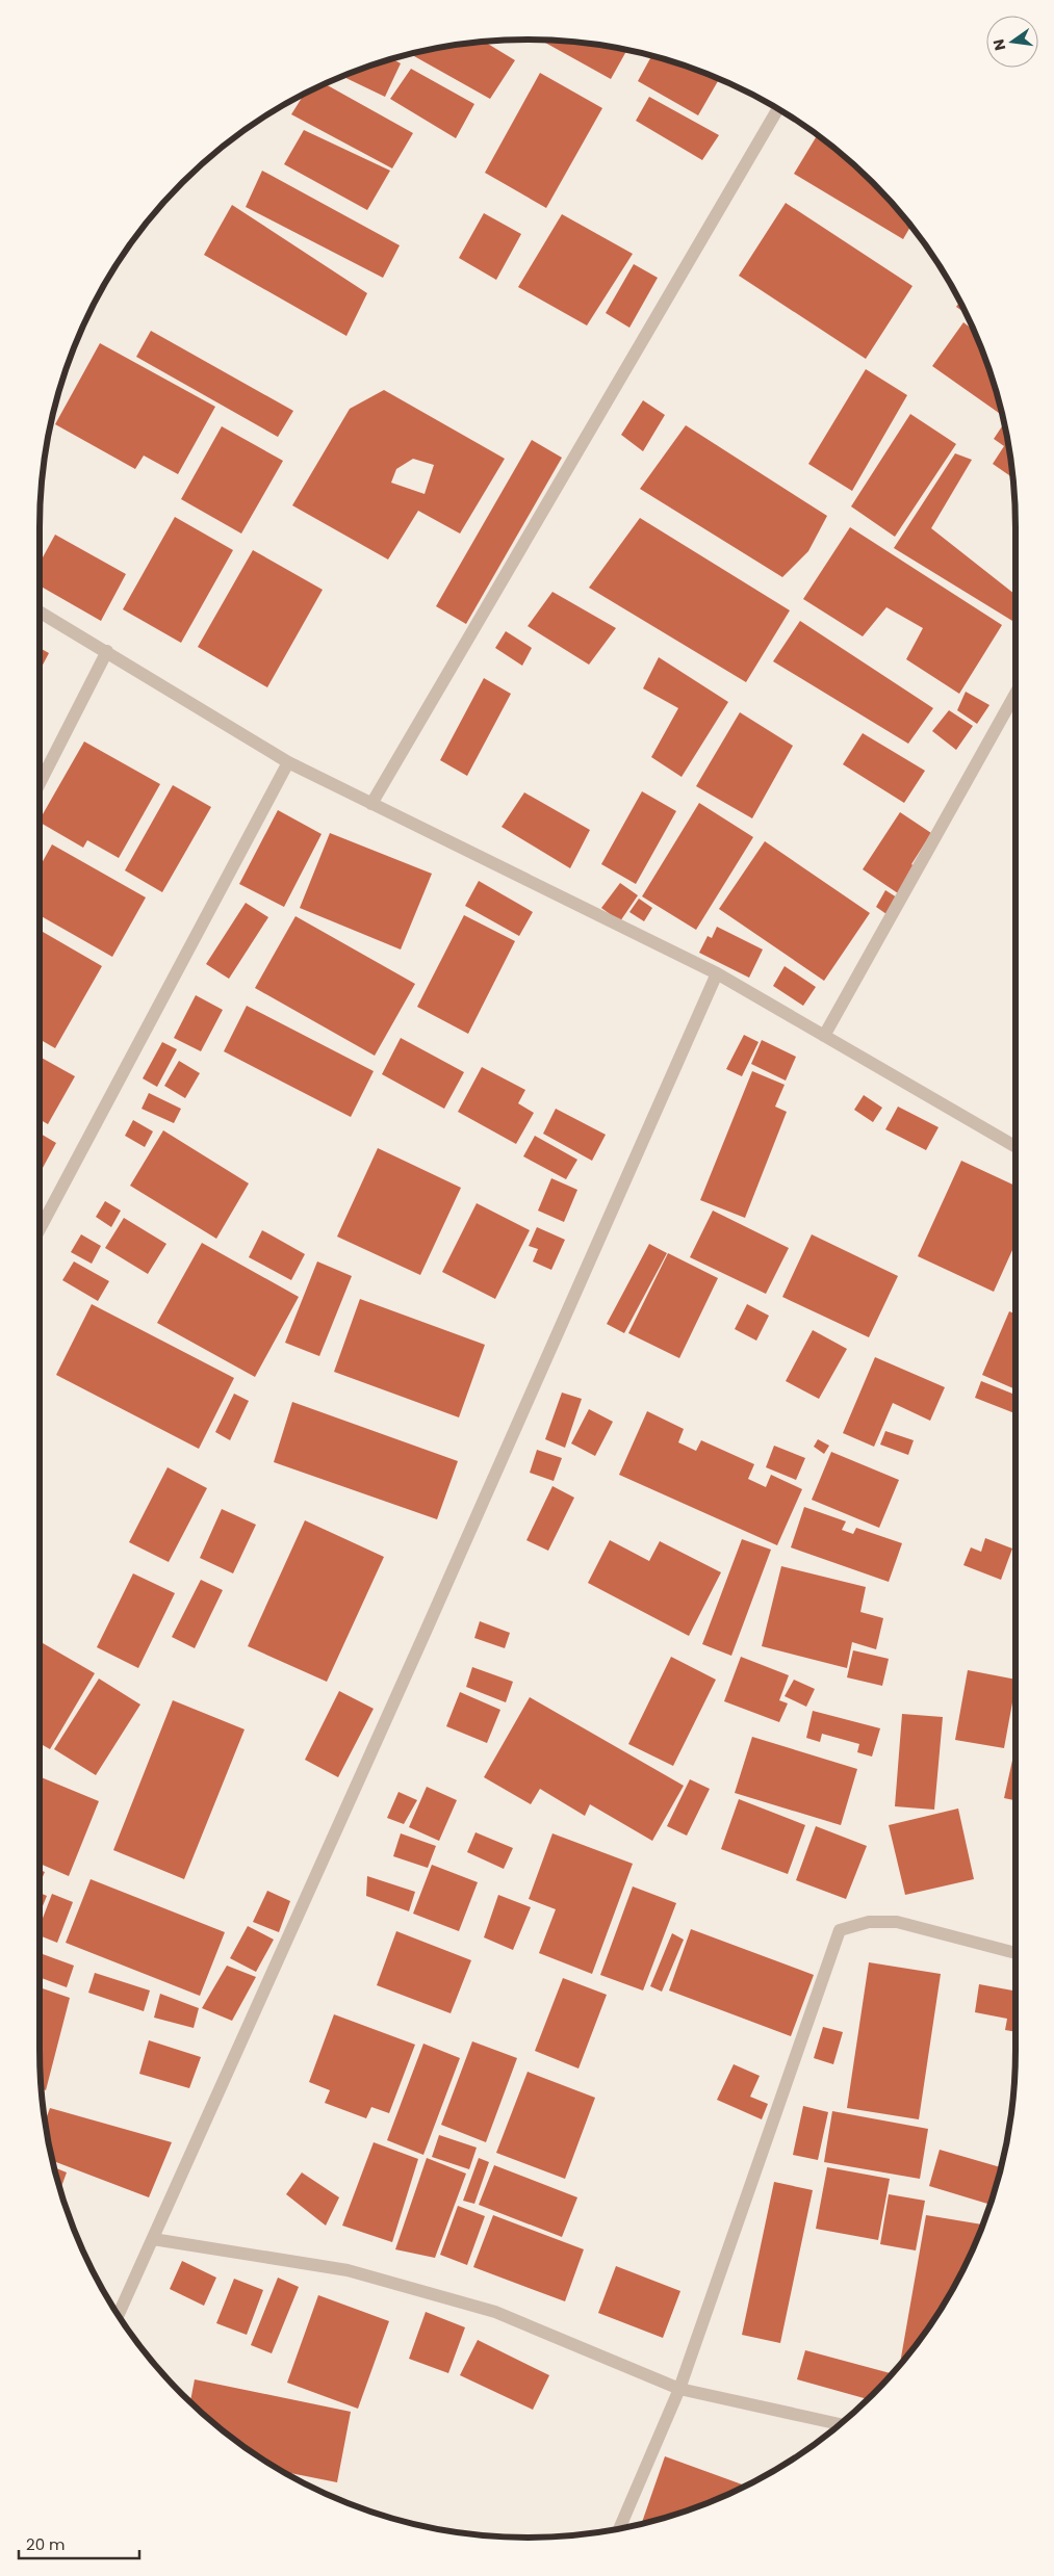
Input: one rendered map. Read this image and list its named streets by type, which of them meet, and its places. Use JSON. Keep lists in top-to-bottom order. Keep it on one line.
{"scale_bar":"20 m","north":"left"}
